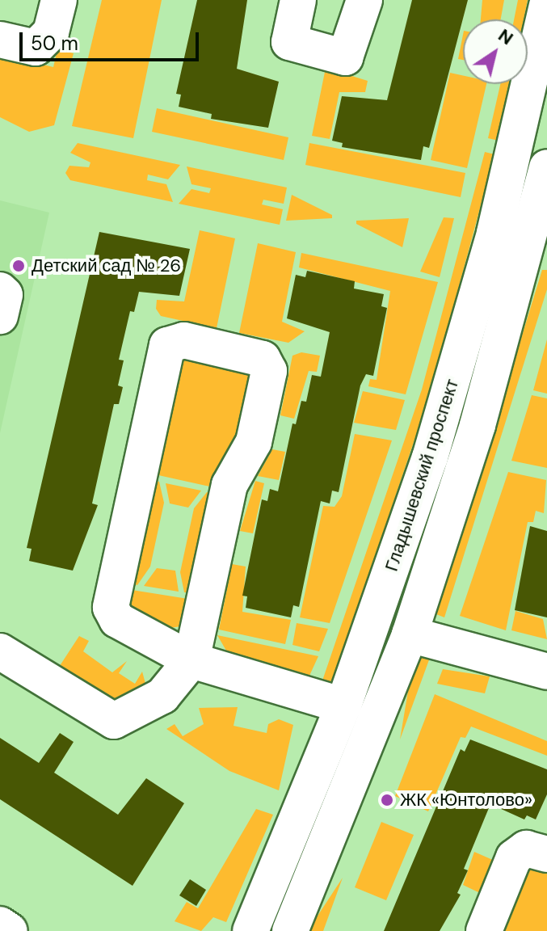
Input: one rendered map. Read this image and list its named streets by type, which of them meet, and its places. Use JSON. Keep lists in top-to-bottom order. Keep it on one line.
{"streets":{"street":["Гладышевский проспект"]},"places":["Детский сад № 26","ЖК «Юнтолово»"],"scale_bar":"50 m","north":"top right"}
